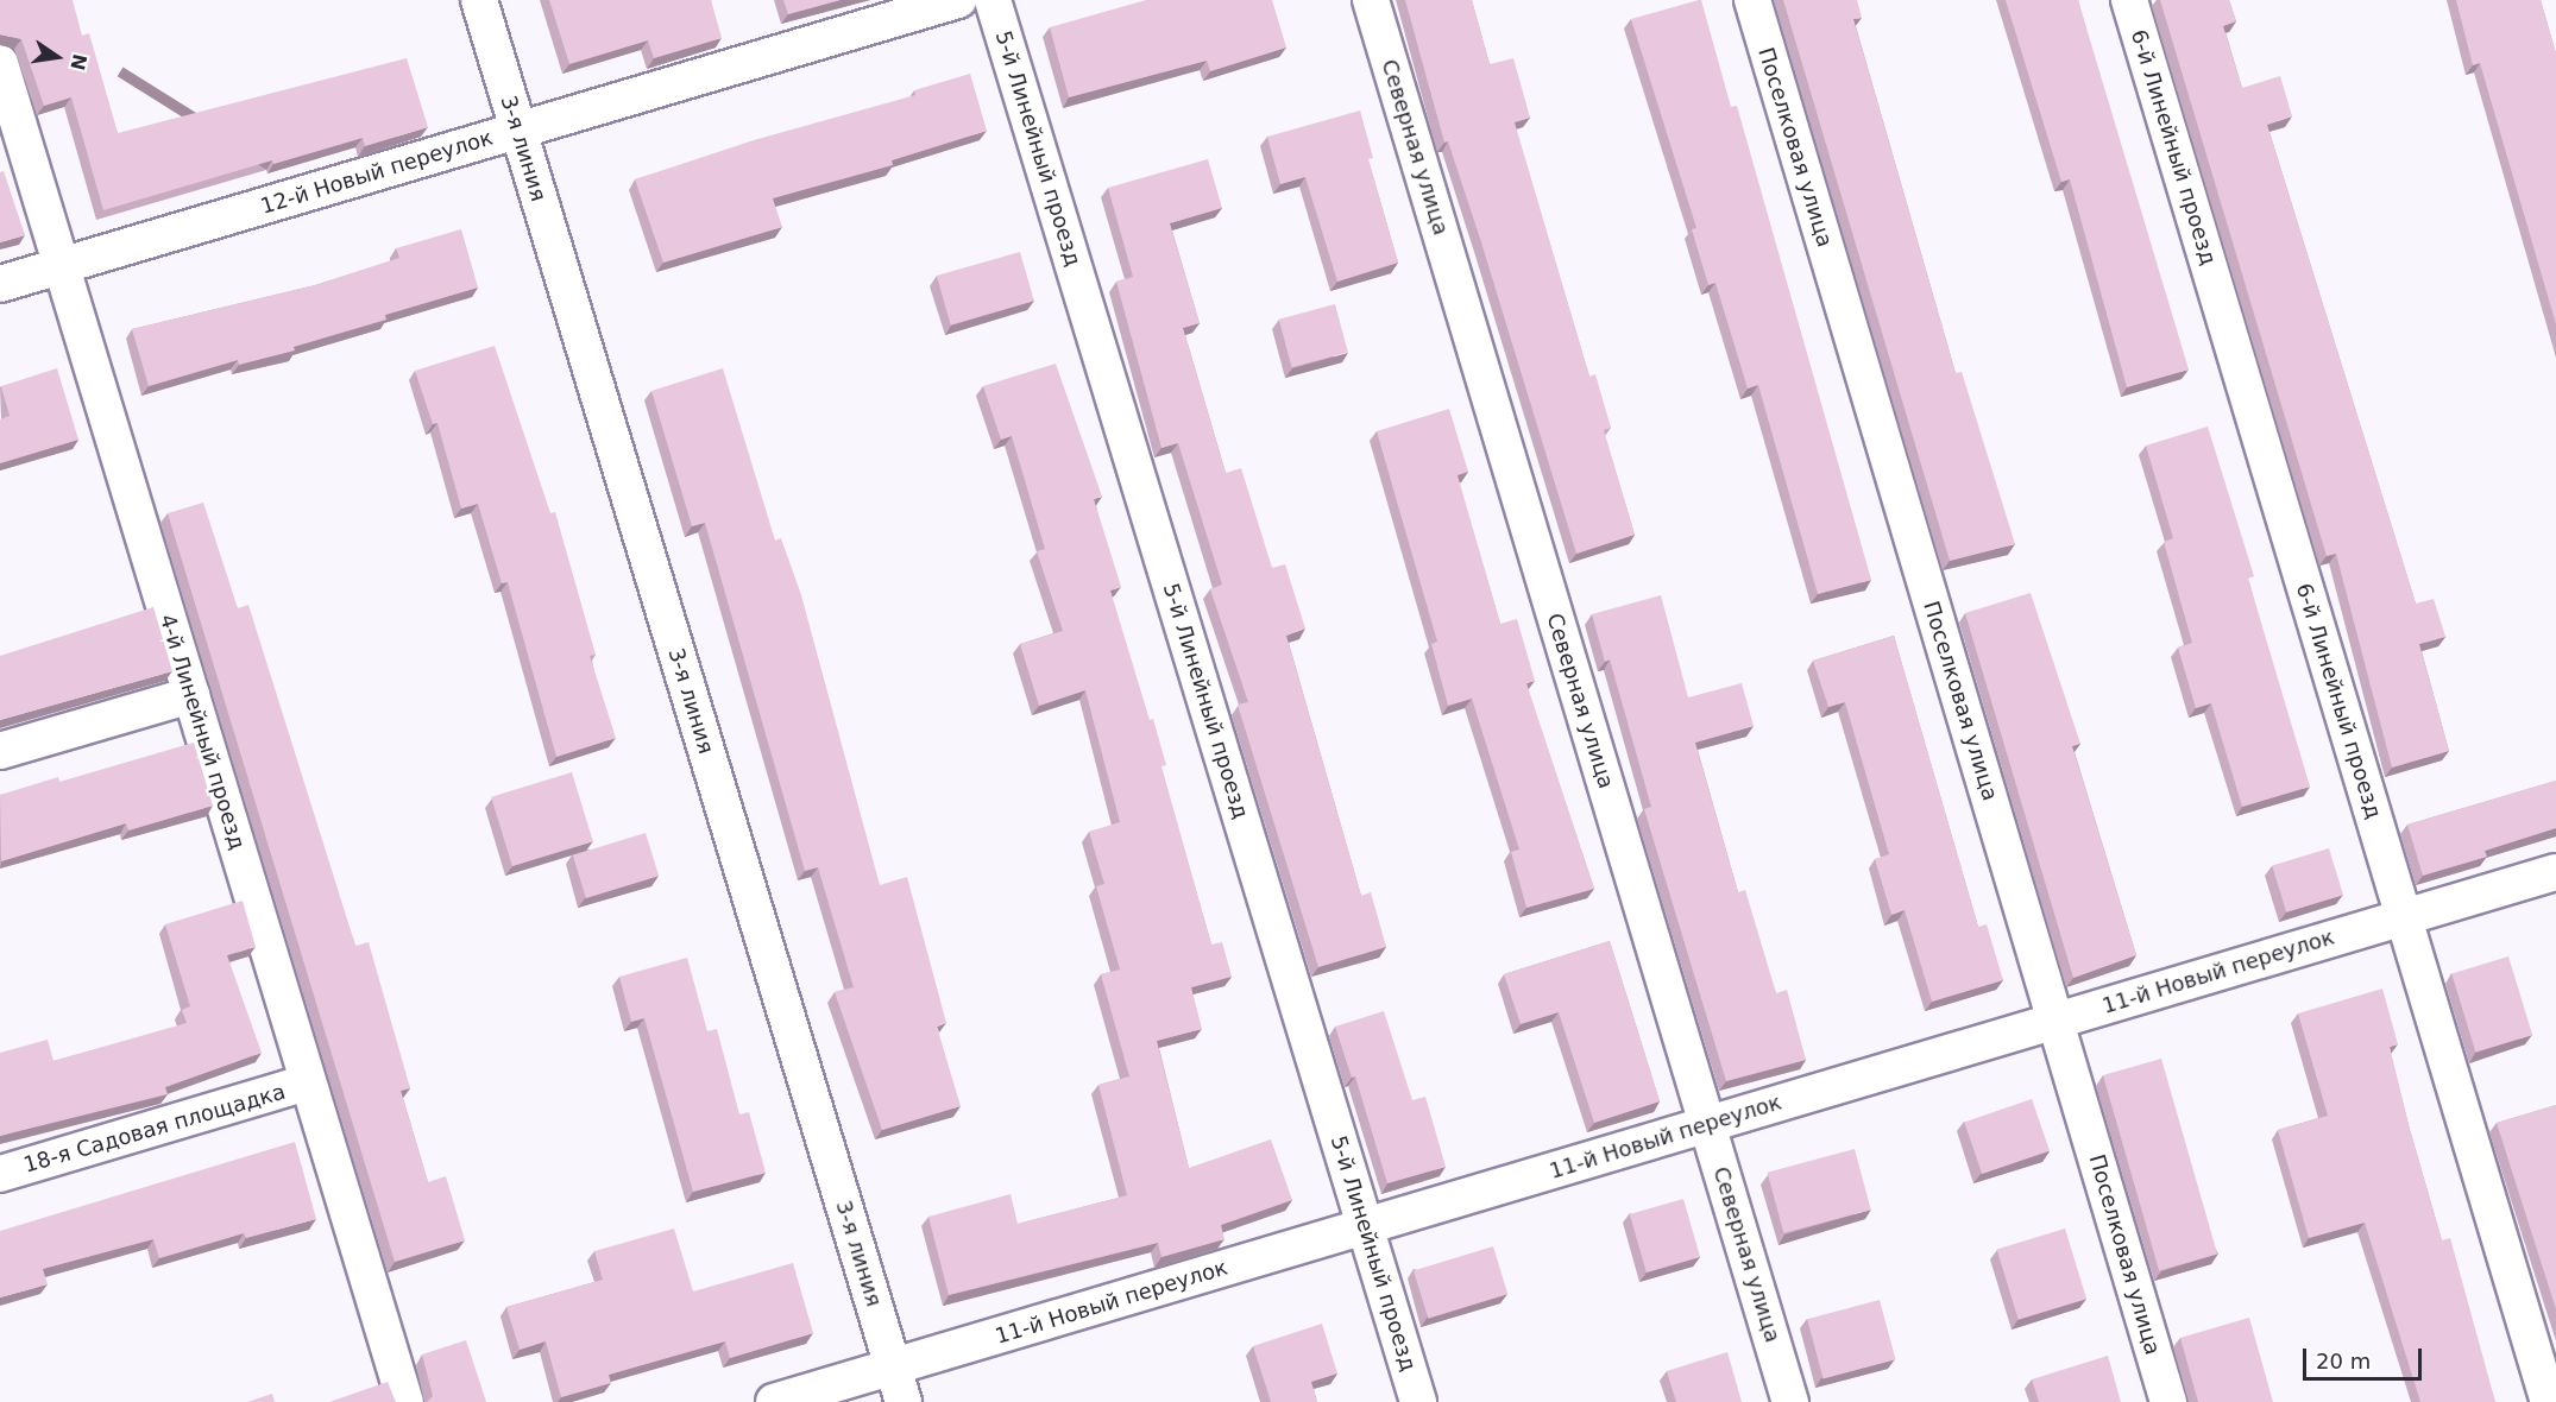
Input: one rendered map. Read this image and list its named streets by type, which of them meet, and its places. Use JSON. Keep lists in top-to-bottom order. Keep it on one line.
{"streets":{"street":["Северная улица","Поселковая улица","6-й Линейный проезд","3-я линия","5-й Линейный проезд","12-й Новый переулок","4-й Линейный проезд","11-й Новый переулок","18-я Садовая площадка"]},"crossings":[["Северная улица","11-й Новый переулок"],["Поселковая улица","11-й Новый переулок"],["6-й Линейный проезд","11-й Новый переулок"],["3-я линия","12-й Новый переулок"],["3-я линия","11-й Новый переулок"],["5-й Линейный проезд","11-й Новый переулок"],["12-й Новый переулок","4-й Линейный проезд"],["4-й Линейный проезд","18-я Садовая площадка"]],"scale_bar":"20 m","north":"right"}
